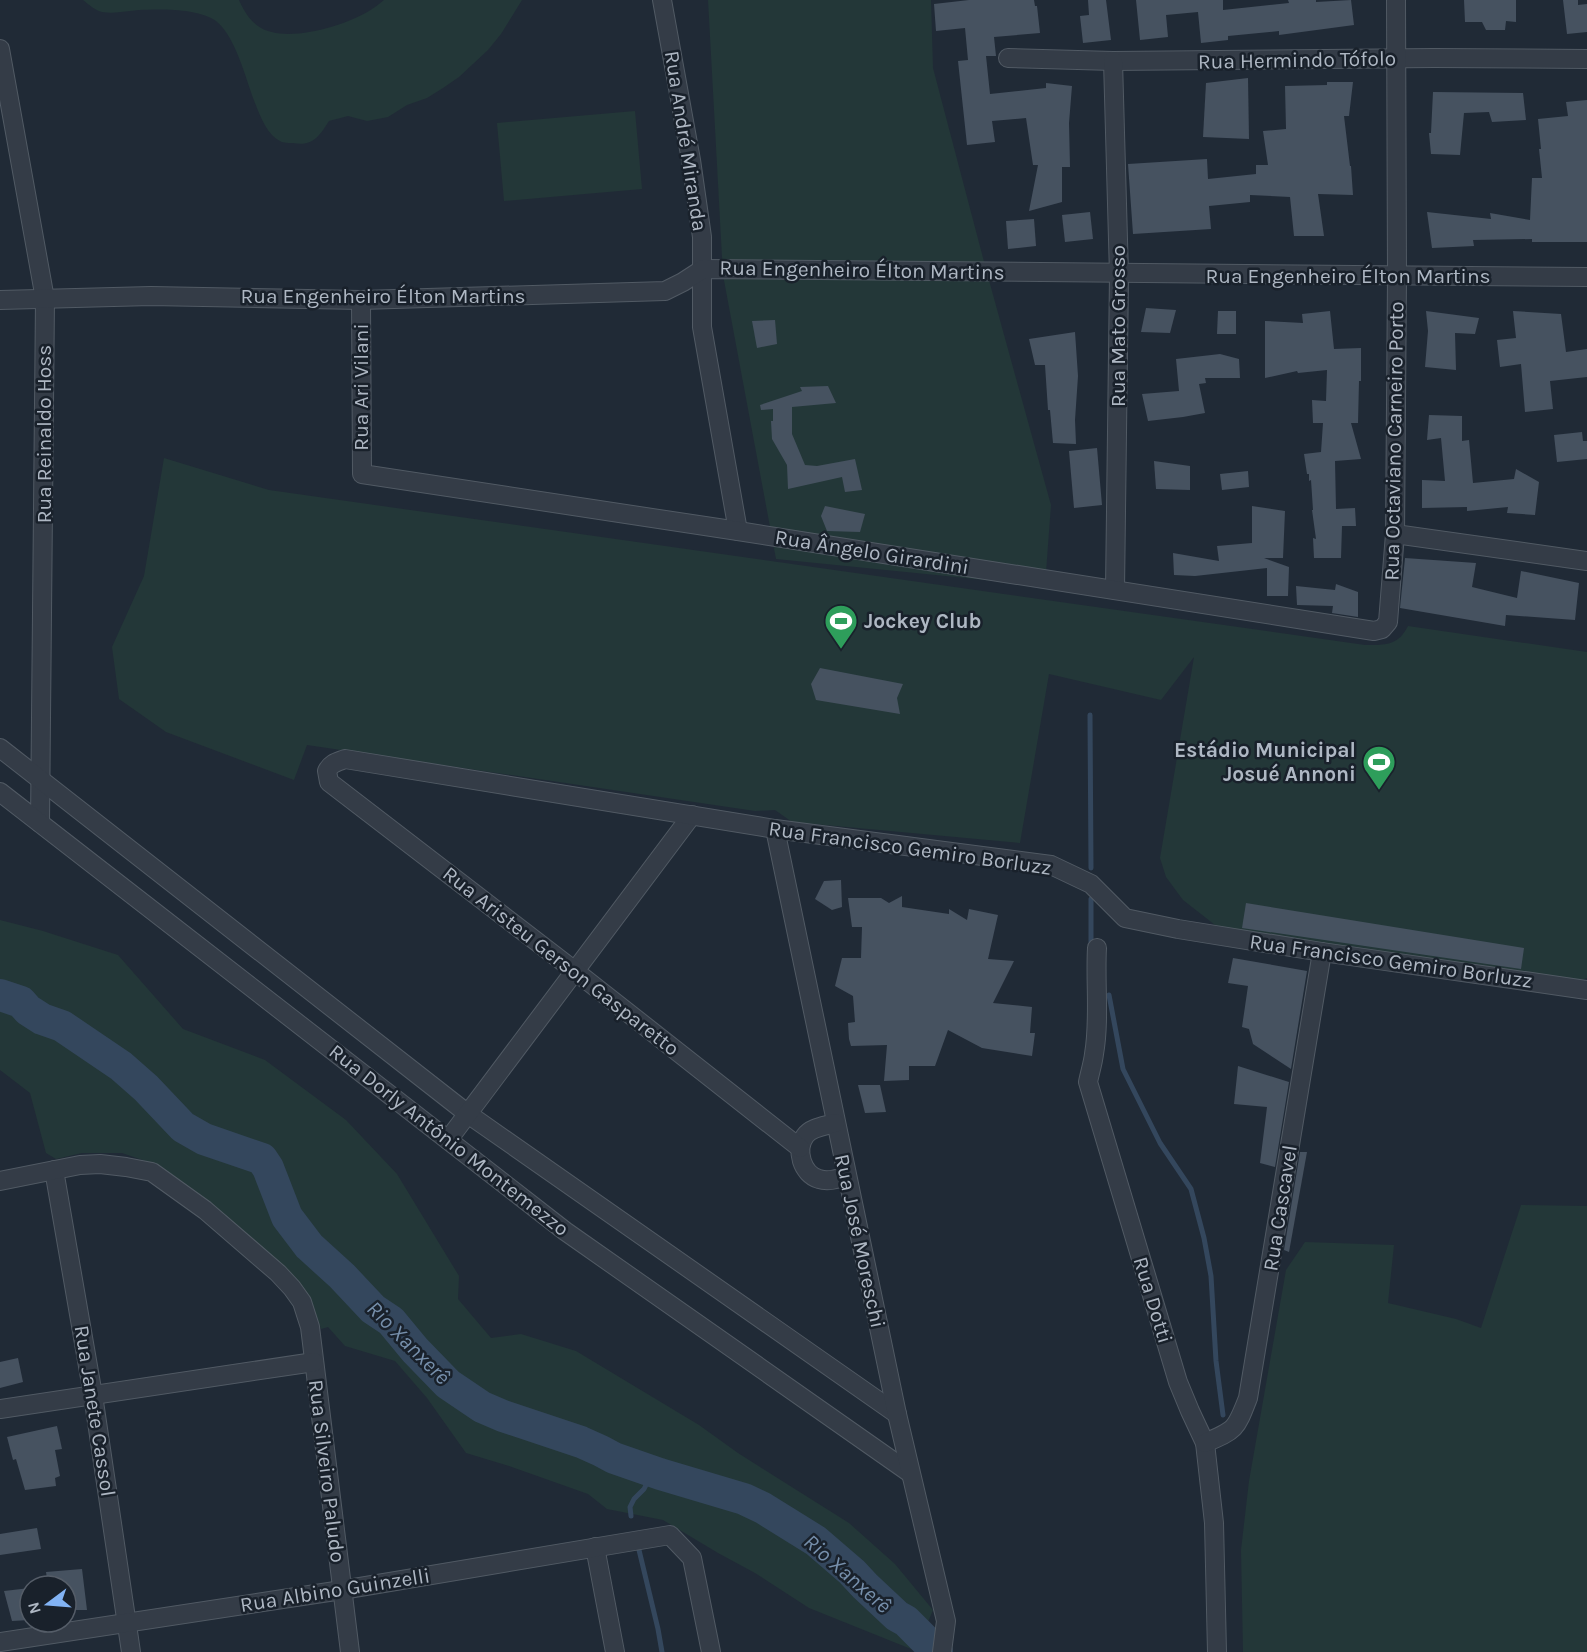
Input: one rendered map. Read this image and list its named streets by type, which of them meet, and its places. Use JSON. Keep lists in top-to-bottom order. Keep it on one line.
{"streets":{"street":["Rua Hermindo Tófolo","Rua André Miranda","Rua Engenheiro Élton Martins","Rua Mato Grosso","Rua Ari Vilani","Rua Reinaldo Hoss","Rua Octaviano Carneiro Porto","Rua Ângelo Girardini","Rua Francisco Gemiro Borluzz","Rua Aristeu Gerson Gasparetto","Rua Dorly Antônio Montemezzo","Rua Cascavel","Rua José Moreschi","Rua Dotti","Rua Janete Cassol","Rua Silveiro Paludo","Rua Albino Guinzelli"]},"crossings":[["Rua Hermindo Tófolo","Rua Mato Grosso"],["Rua Hermindo Tófolo","Rua Octaviano Carneiro Porto"],["Rua André Miranda","Rua Engenheiro Élton Martins"],["Rua André Miranda","Rua Ângelo Girardini"],["Rua Engenheiro Élton Martins","Rua Mato Grosso"],["Rua Engenheiro Élton Martins","Rua Ari Vilani"],["Rua Engenheiro Élton Martins","Rua Reinaldo Hoss"],["Rua Engenheiro Élton Martins","Rua Octaviano Carneiro Porto"],["Rua Mato Grosso","Rua Ângelo Girardini"],["Rua Ari Vilani","Rua Ângelo Girardini"],["Rua Reinaldo Hoss","Rua Dorly Antônio Montemezzo"],["Rua Octaviano Carneiro Porto","Rua Ângelo Girardini"],["Rua Francisco Gemiro Borluzz","Rua Aristeu Gerson Gasparetto"],["Rua Francisco Gemiro Borluzz","Rua Cascavel"],["Rua Francisco Gemiro Borluzz","Rua José Moreschi"],["Rua Dorly Antônio Montemezzo","Rua José Moreschi"],["Rua Cascavel","Rua Dotti"],["Rua Janete Cassol","Rua Silveiro Paludo"],["Rua Janete Cassol","Rua Albino Guinzelli"],["Rua Silveiro Paludo","Rua Albino Guinzelli"]],"water":["Rio Xanxerê"],"places":{"sports":["Jockey Club","Estádio Municipal Josué Annoni"]},"north":"left"}
